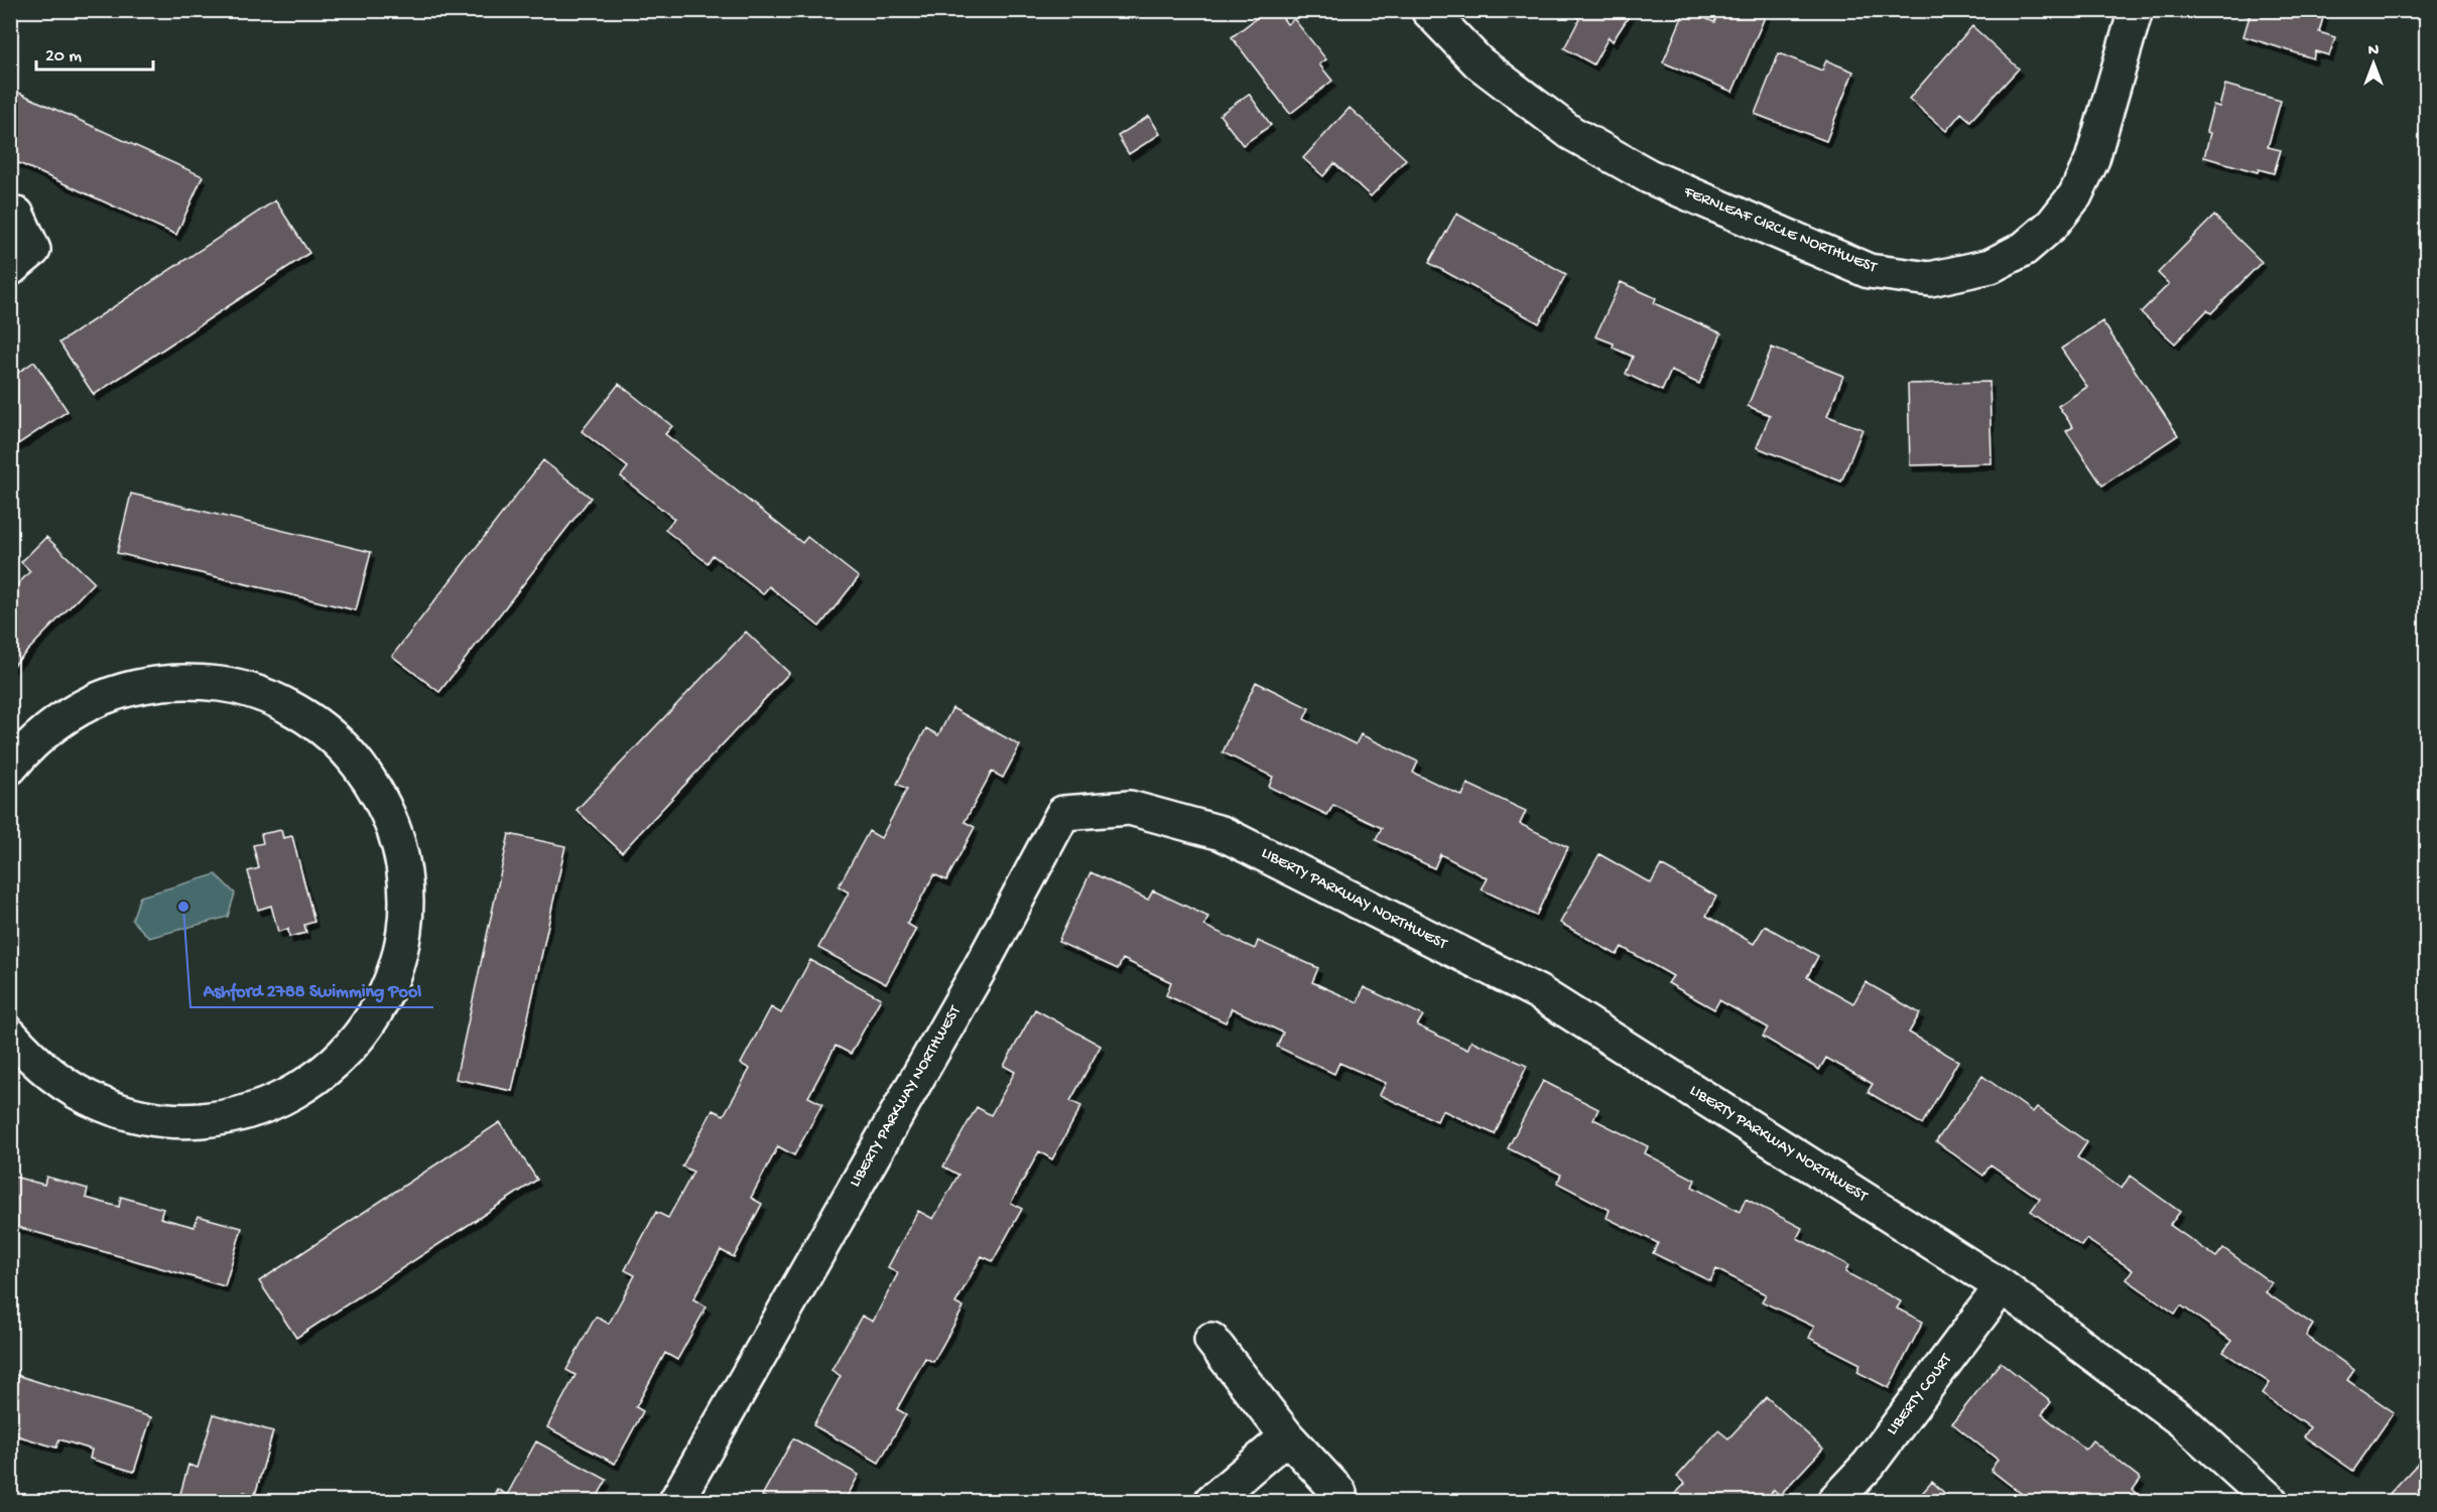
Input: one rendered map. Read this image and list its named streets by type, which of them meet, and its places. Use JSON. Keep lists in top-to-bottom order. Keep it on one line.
{"streets":{"street":["FERNLEAF CIRCLE NORTHWEST","LIBERTY PARKWAY NORTHWEST","LIBERTY COURT"]},"crossings":[["LIBERTY PARKWAY NORTHWEST","LIBERTY COURT"]],"places":["Ashford 2788 Swimming Pool"],"scale_bar":"20 m","north":"top"}
